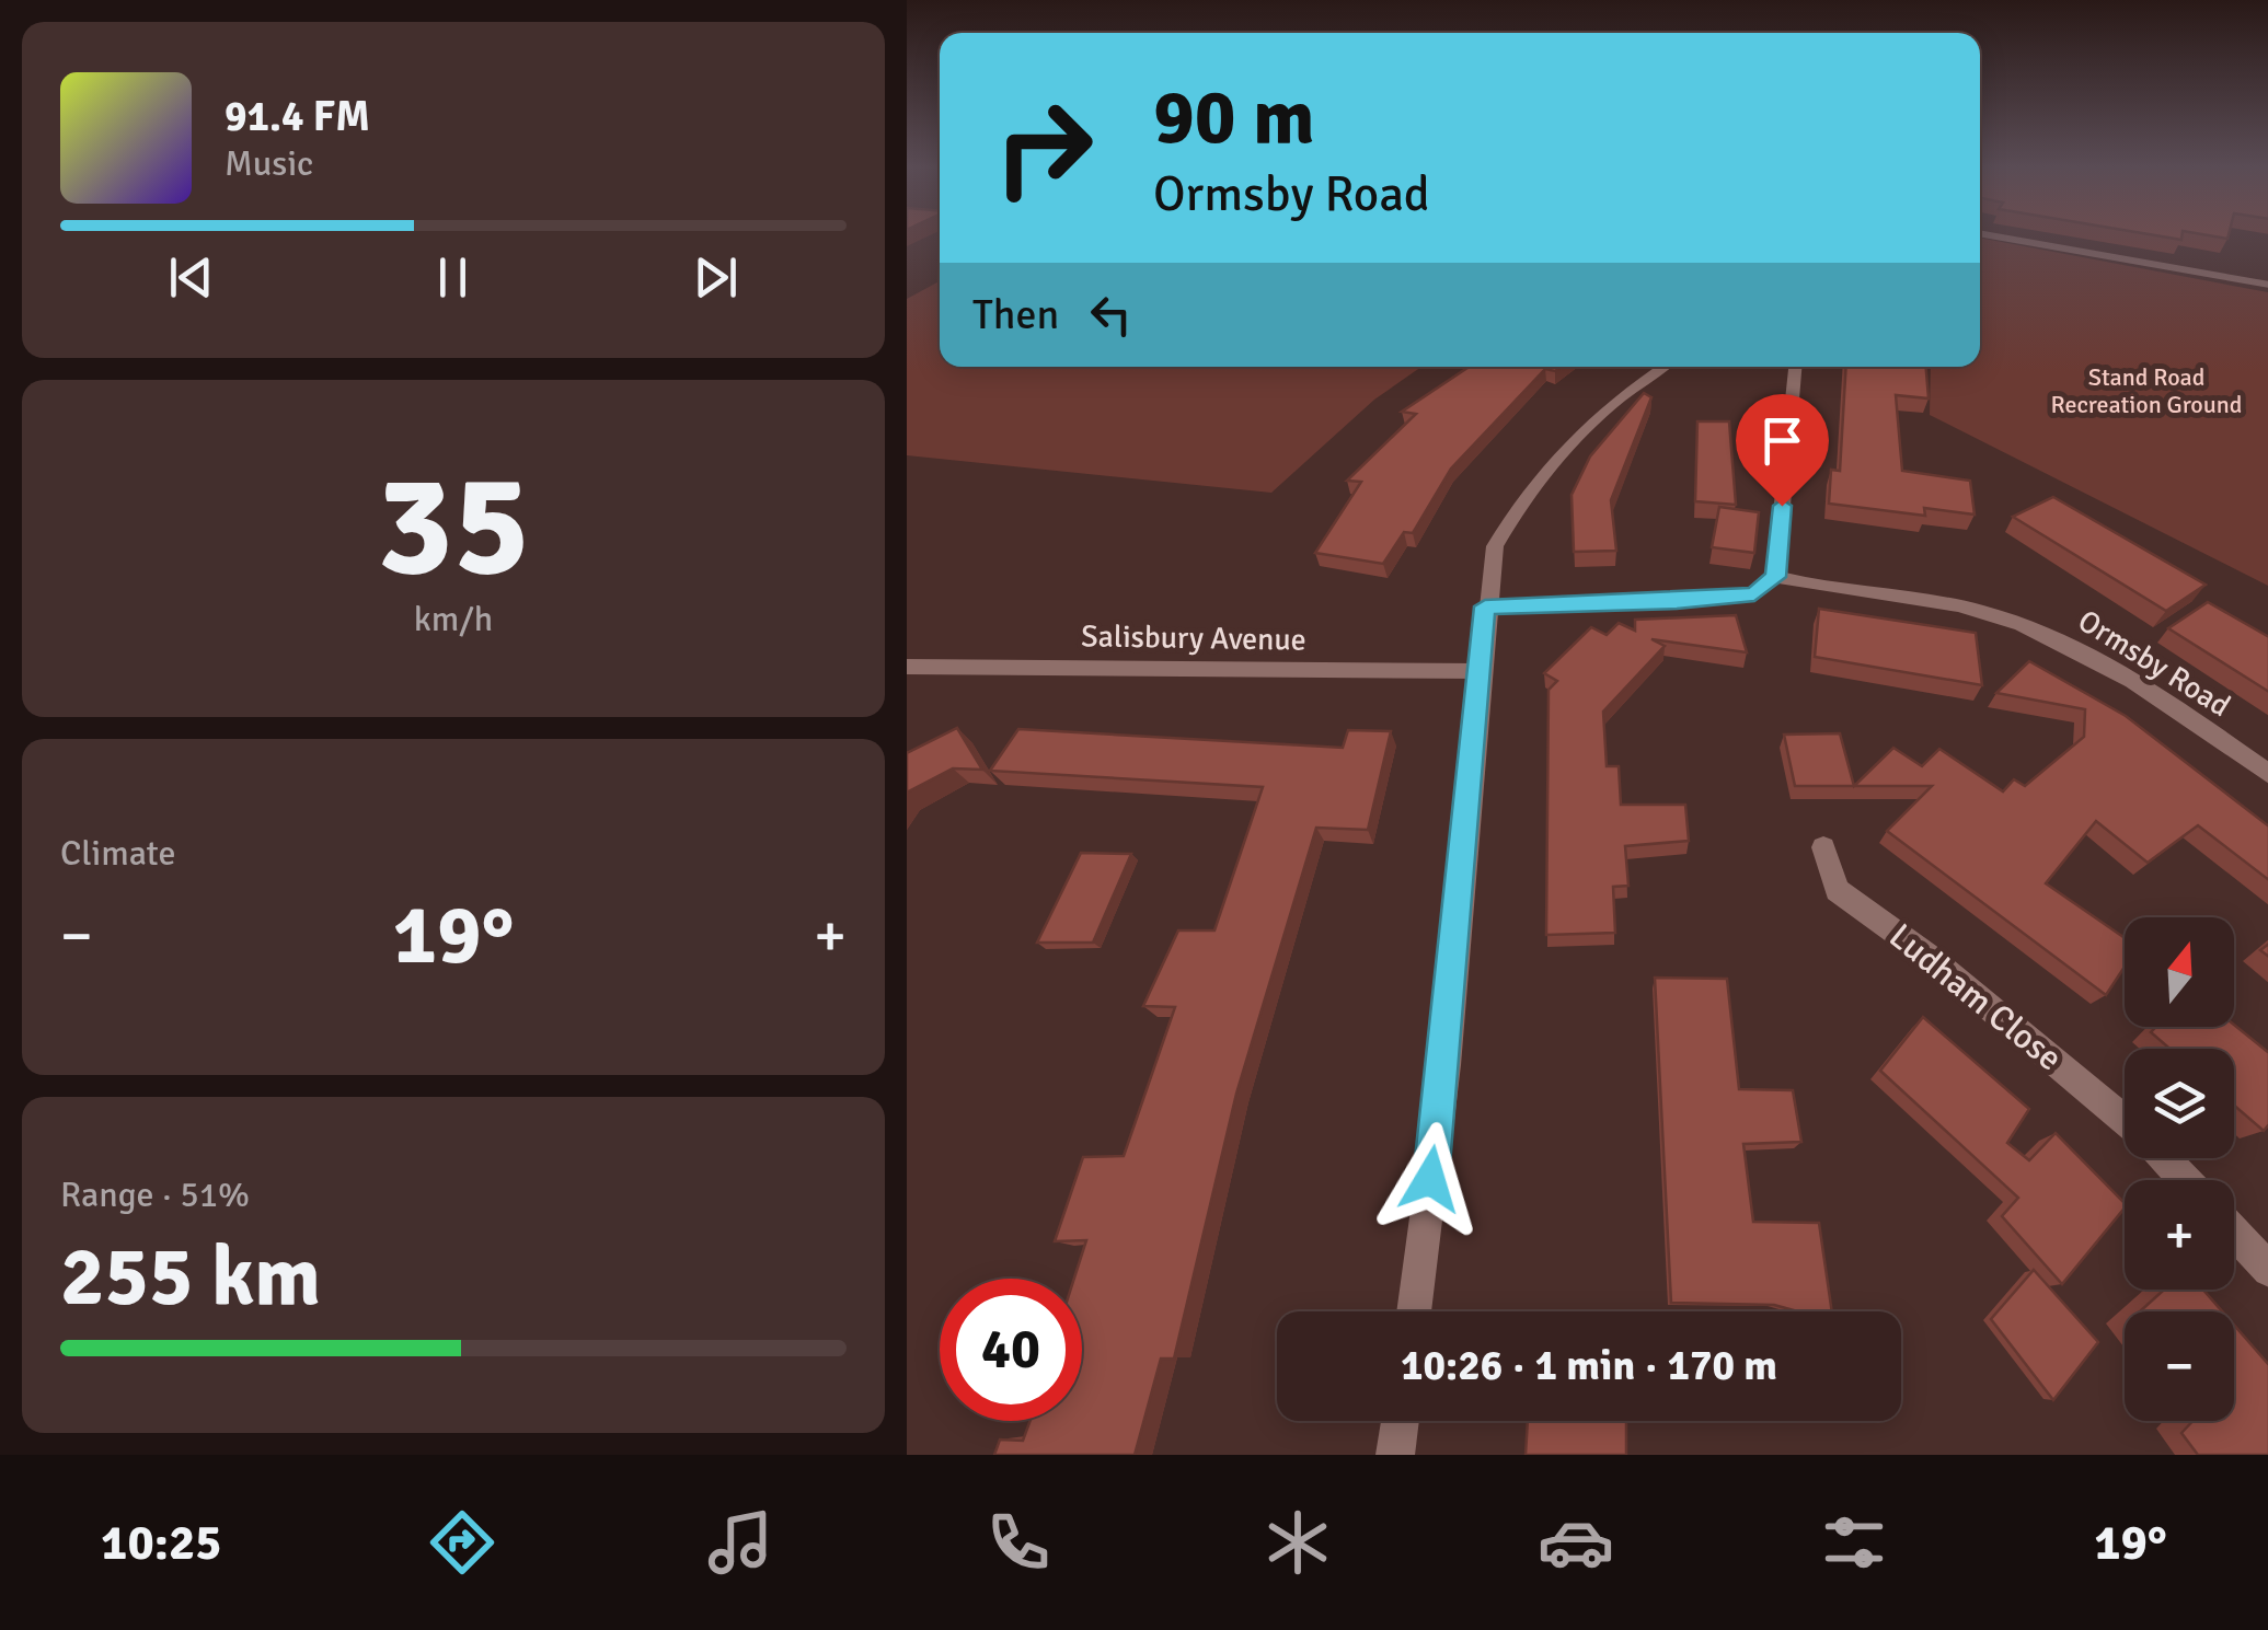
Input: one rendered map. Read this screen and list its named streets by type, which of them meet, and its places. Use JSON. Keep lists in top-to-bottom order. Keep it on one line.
{"streets":{"street":["Salisbury Avenue","Ormsby Road","Ludham Close"]},"parks":["Stand Road Recreation Ground"],"north":"top","page":{"turn":["90 m","Ormsby Road"],"song":["91.4 FM","Music"],"then":"Then","tile":[["35","km/h"],"Climate",["Range · 51%","255 km"]],"heat":["−","19°","+"],"map_buttons":["+","−"],"limit":"40","trip":"10:26 · 1 min · 170 m","tabs":["10:25","19°"]}}
